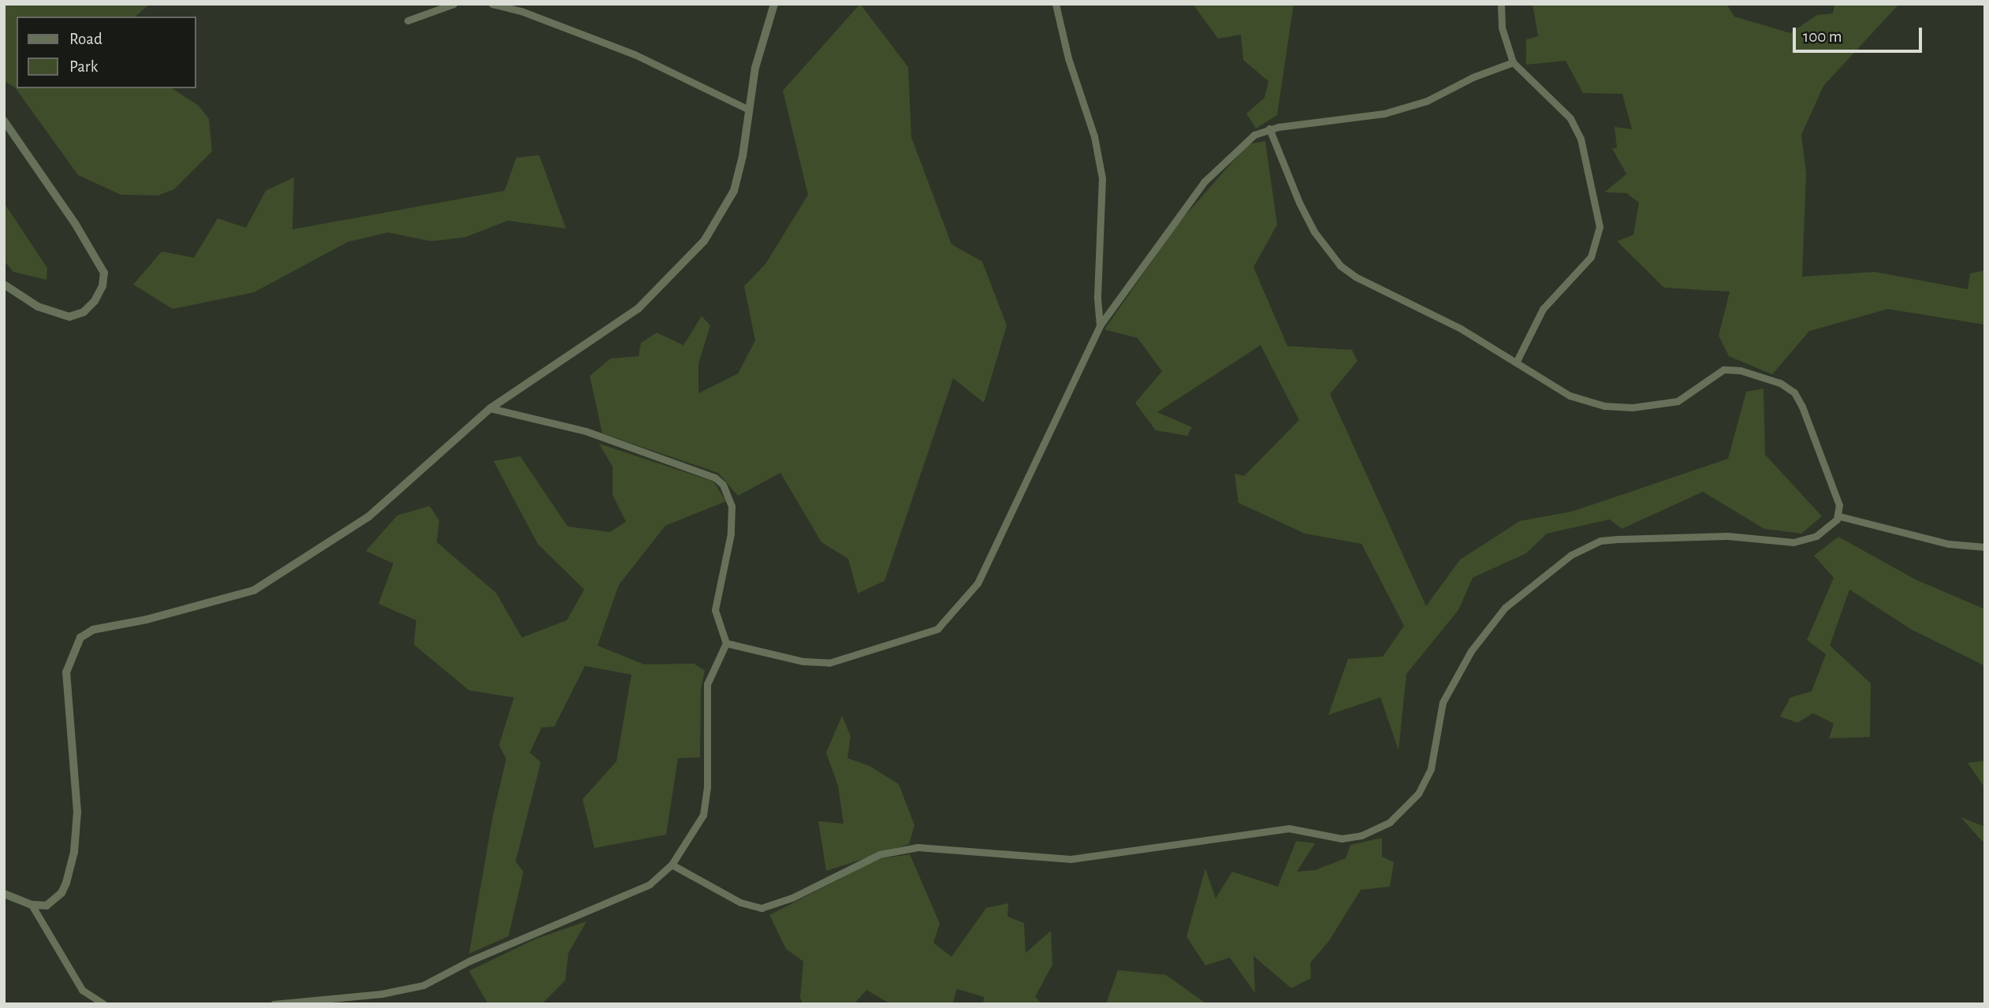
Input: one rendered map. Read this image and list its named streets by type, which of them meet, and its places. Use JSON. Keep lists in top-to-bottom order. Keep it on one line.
{"legend":["Road","Park"],"scale_bar":"100 m"}
